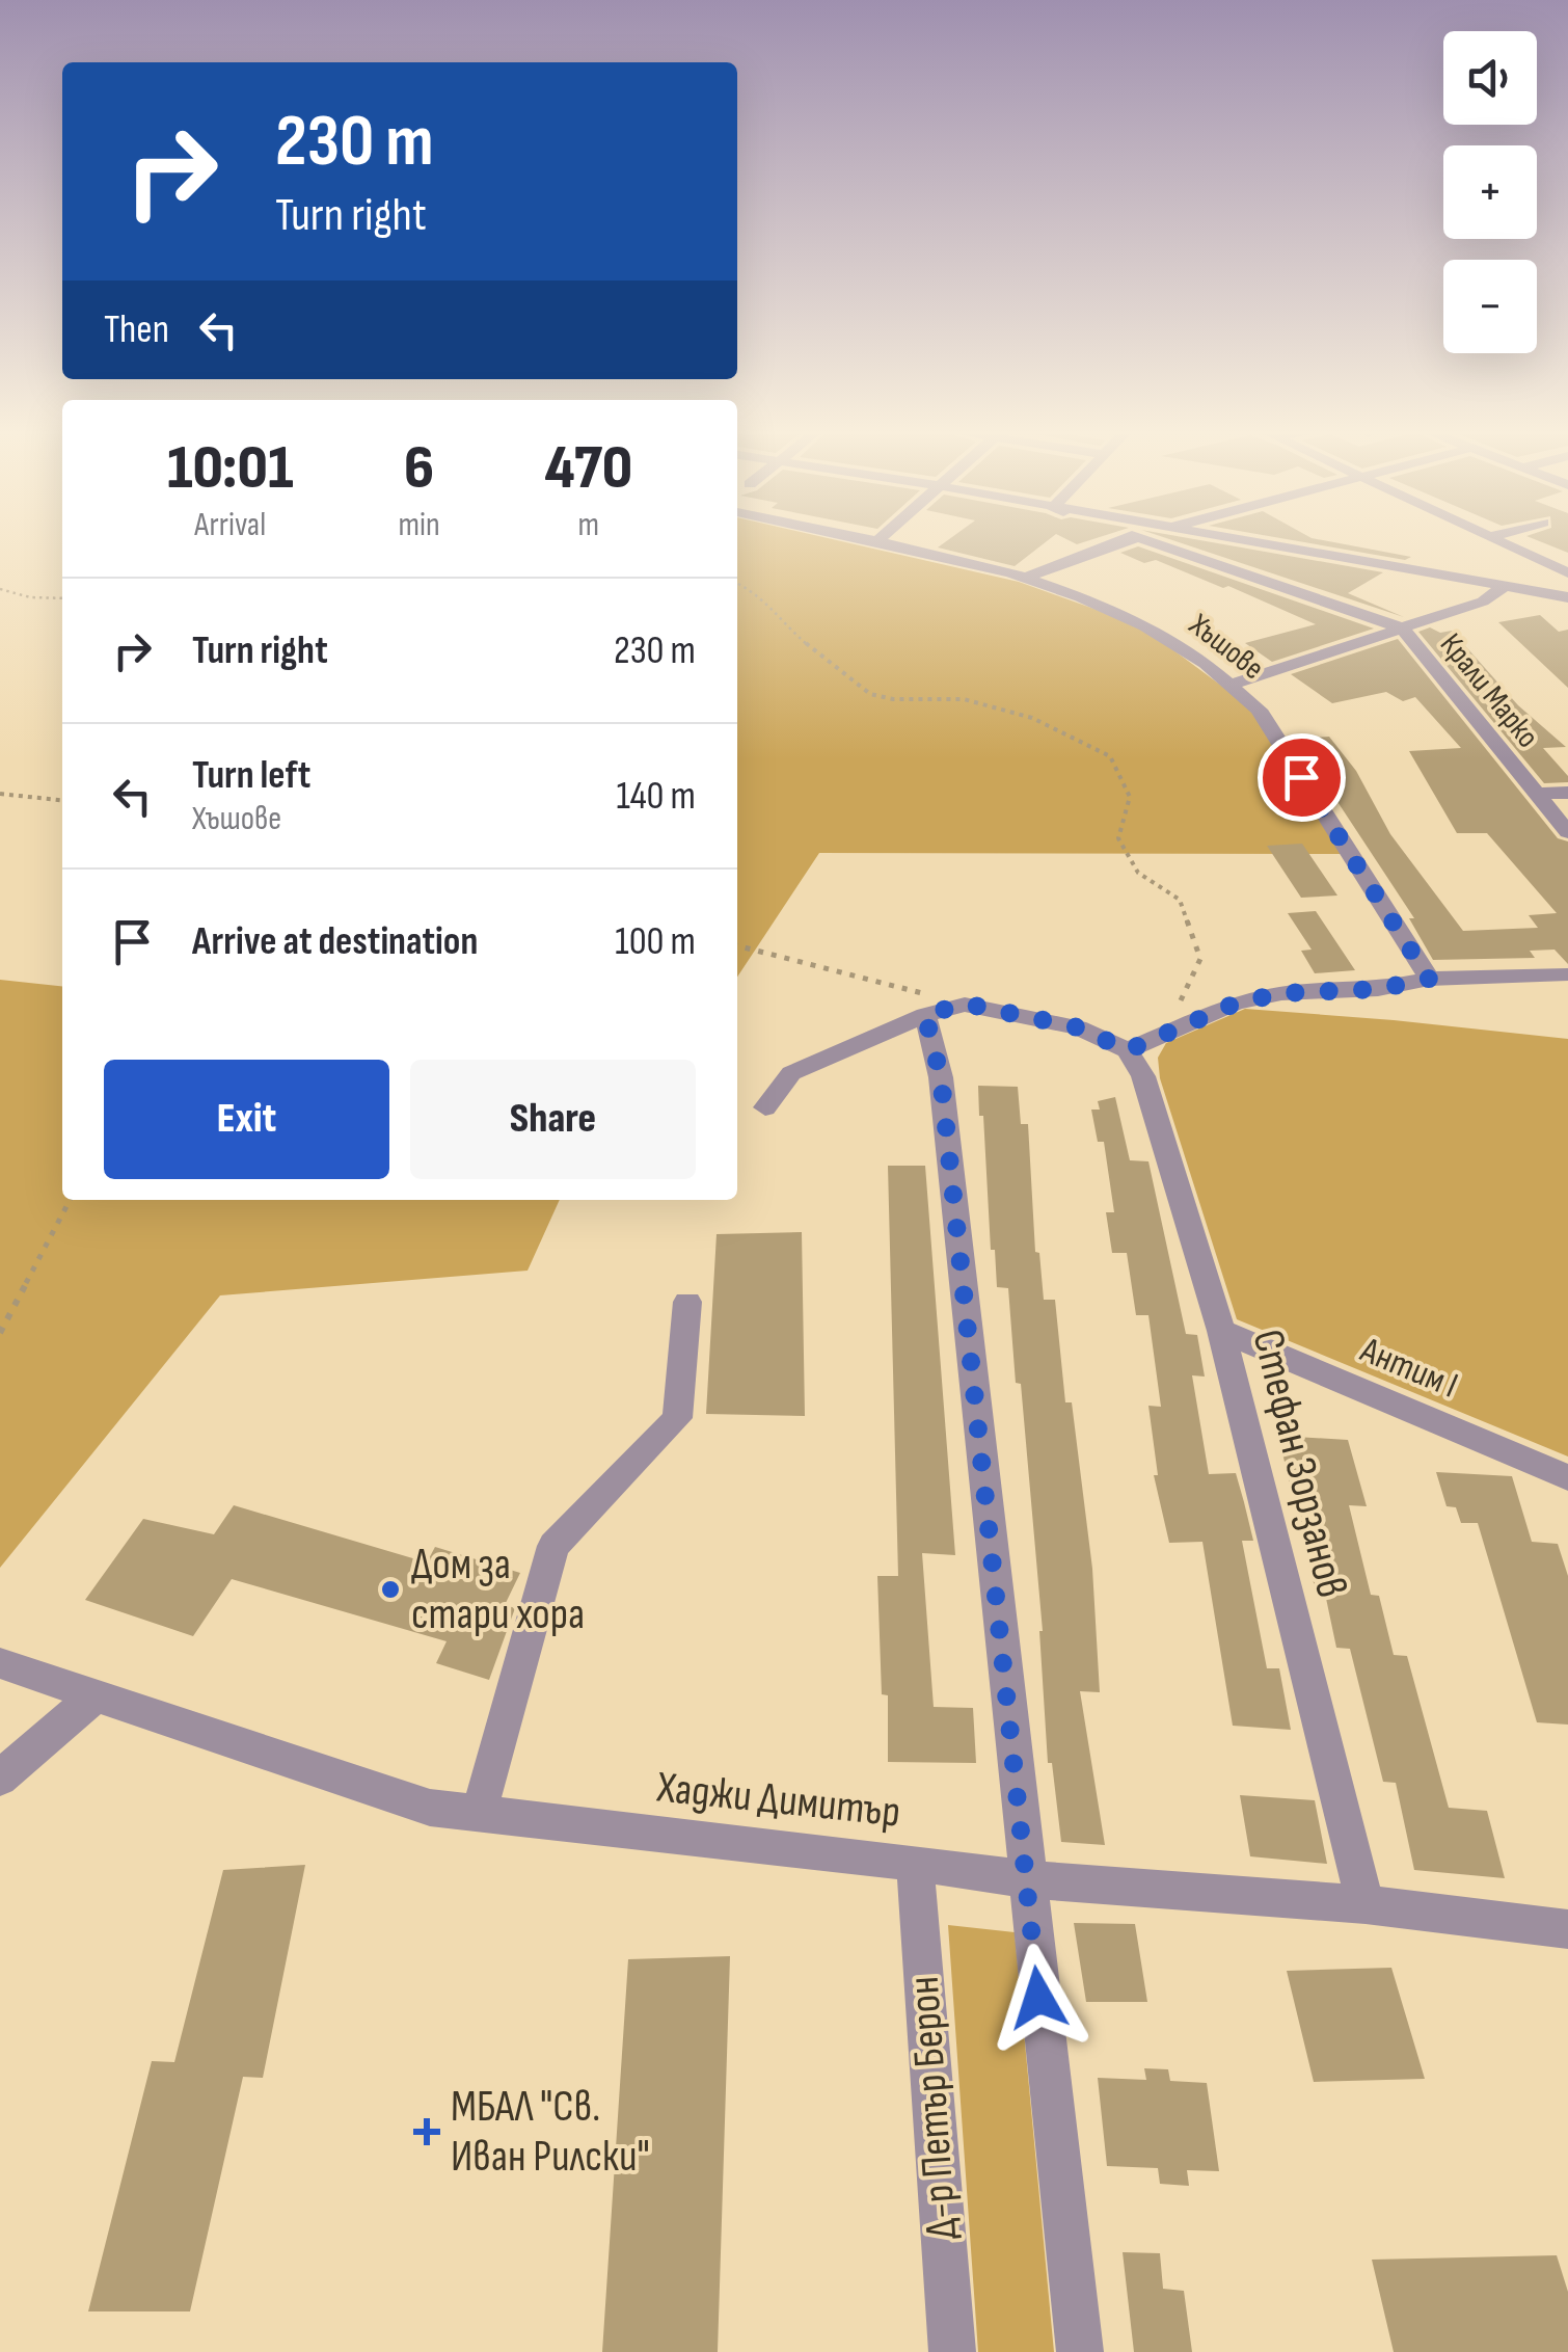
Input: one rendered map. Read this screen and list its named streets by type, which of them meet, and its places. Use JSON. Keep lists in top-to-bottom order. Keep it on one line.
{"streets":{"street":["Хъшове","Крали Марко","Антим I","Стефан Зорзанов","Хаджи Димитър","Д-р Петър Берон"]},"crossings":[["Антим I","Стефан Зорзанов"],["Стефан Зорзанов","Хаджи Димитър"],["Хаджи Димитър","Д-р Петър Берон"]],"places":{"other":["Дом за стари хора"],"health":["МБАЛ \"Св. Иван Рилски\""]},"page":{"map_buttons":["+","−"],"turn":["230 m","Turn right"],"then":"Then","eta":["10:01","Arrival","6","min","470","m"],"list":[{"name":"Turn right","value":"230 m"},{"name":"Turn left","note":"Хъшове","value":"140 m"},{"name":"Arrive at destination","value":"100 m"}],"buttons":["Exit","Share"]}}
